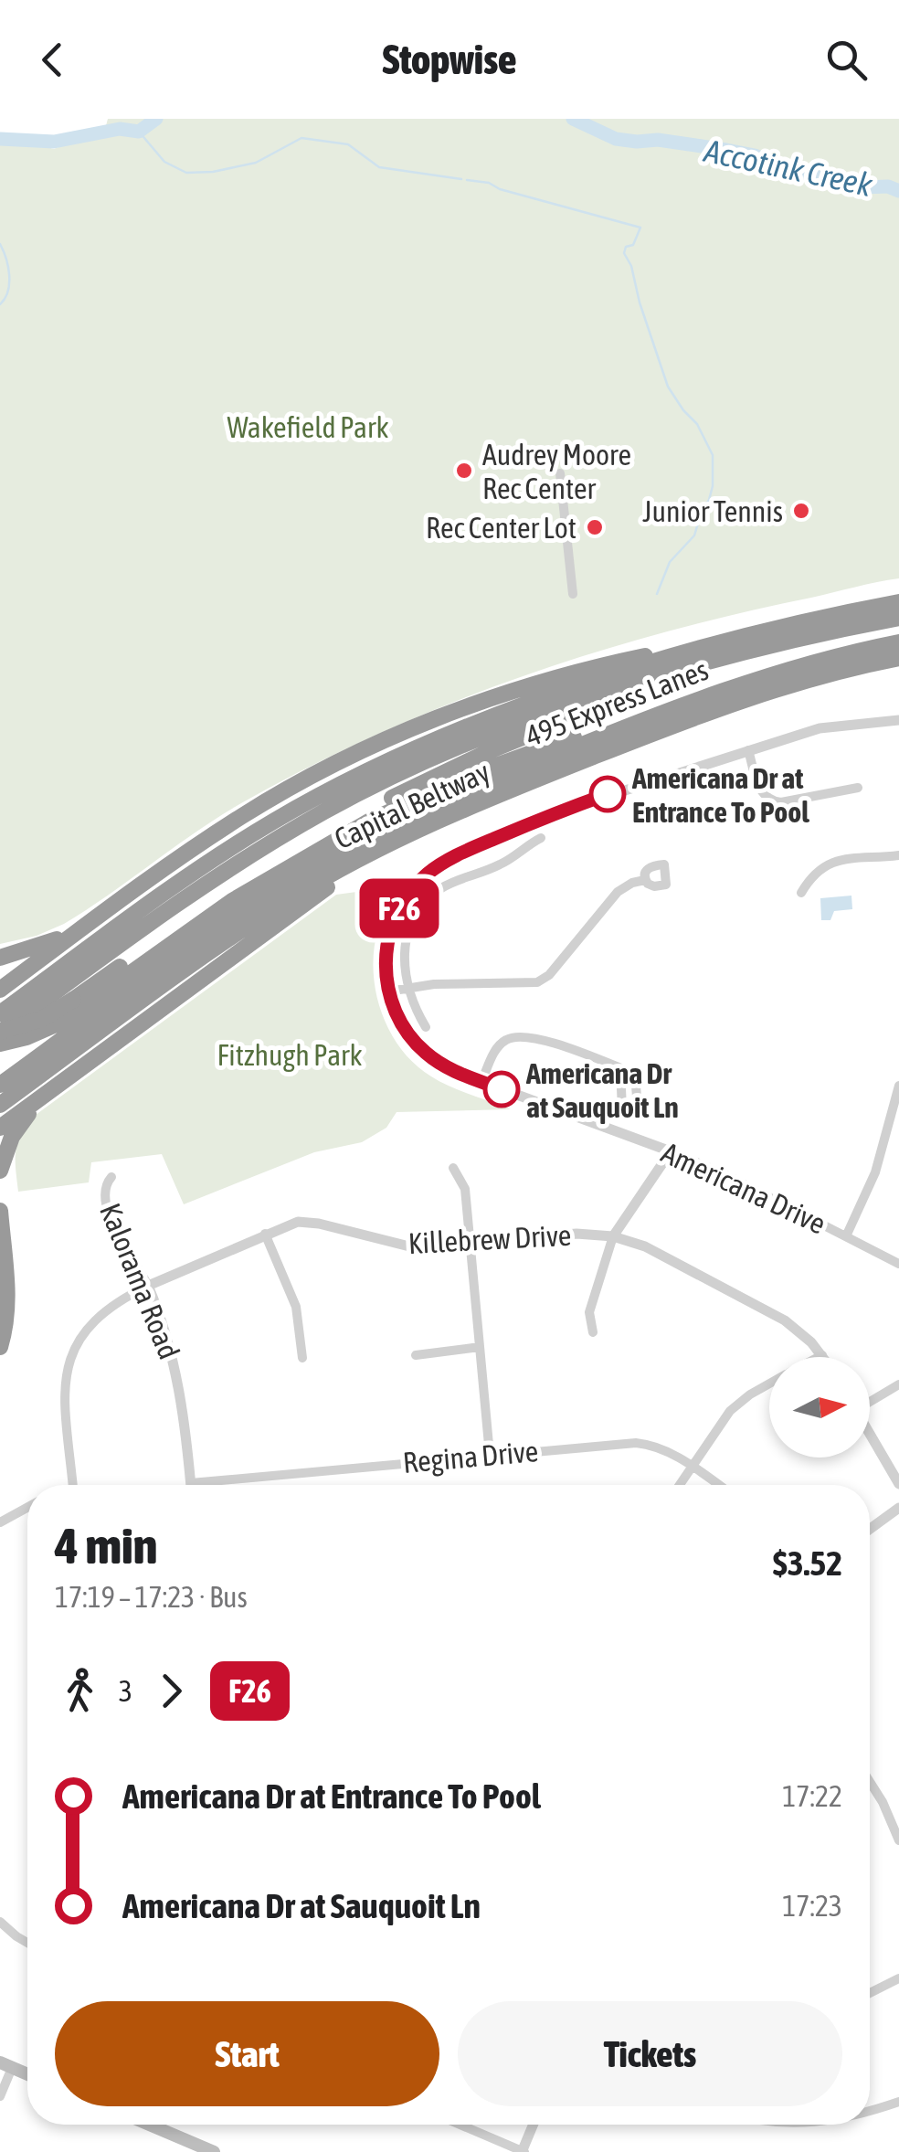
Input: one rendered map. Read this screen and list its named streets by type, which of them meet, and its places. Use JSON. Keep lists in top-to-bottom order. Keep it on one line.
{"streets":{"highway":["495 Express Lanes","Capital Beltway"],"street":["Americana Drive","Killebrew Drive","Kalorama Road","Regina Drive"]},"crossings":[["Killebrew Drive","Kalorama Road"],["Kalorama Road","Regina Drive"]],"water":["Accotink Creek"],"parks":["Wakefield Park","Fitzhugh Park"],"places":["Audrey Moore Rec Center","Junior Tennis","Rec Center Lot","Americana Dr at Entrance To Pool","Americana Dr at Sauquoit Ln"],"lines":["bus line F26"],"north":"right","page":{"header":"Stopwise","on_map":"F26","heading":["4 min","17:19 – 17:23 · Bus","$3.52"],"legs":["3","F26"],"list":[{"name":"Americana Dr at Entrance To Pool","value":"17:22"},{"name":"Americana Dr at Sauquoit Ln","value":"17:23"}],"buttons":["Start","Tickets"]}}
